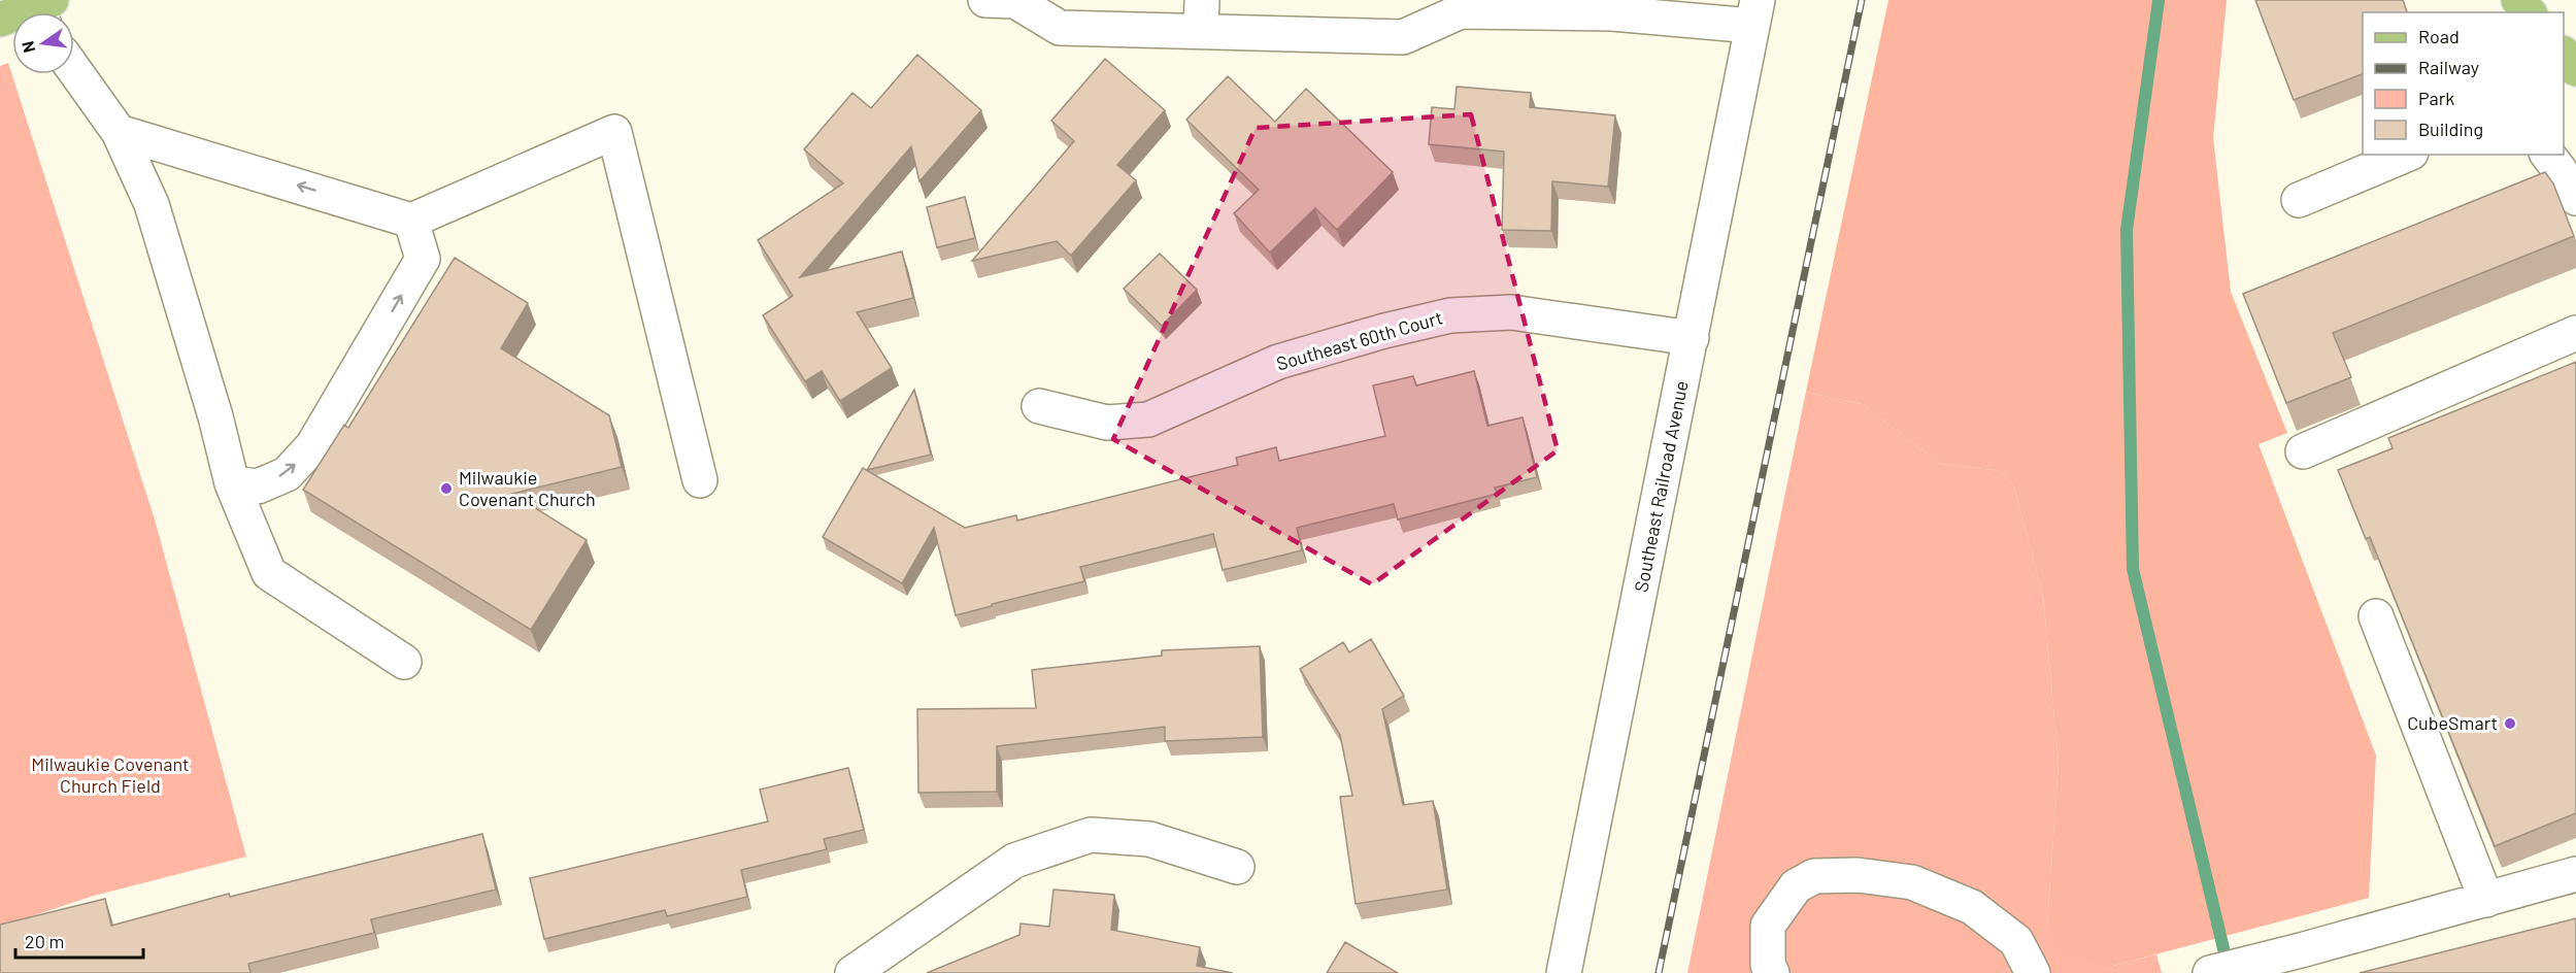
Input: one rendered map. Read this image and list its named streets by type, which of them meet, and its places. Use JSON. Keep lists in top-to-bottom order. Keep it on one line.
{"streets":{"street":["Southeast 60th Court","Southeast Railroad Avenue"]},"crossings":[["Southeast 60th Court","Southeast Railroad Avenue"]],"parks":["Milwaukie Covenant Church Field"],"places":["Milwaukie Covenant Church","CubeSmart"],"legend":["Road","Railway","Park","Building"],"scale_bar":"20 m","north":"left"}
